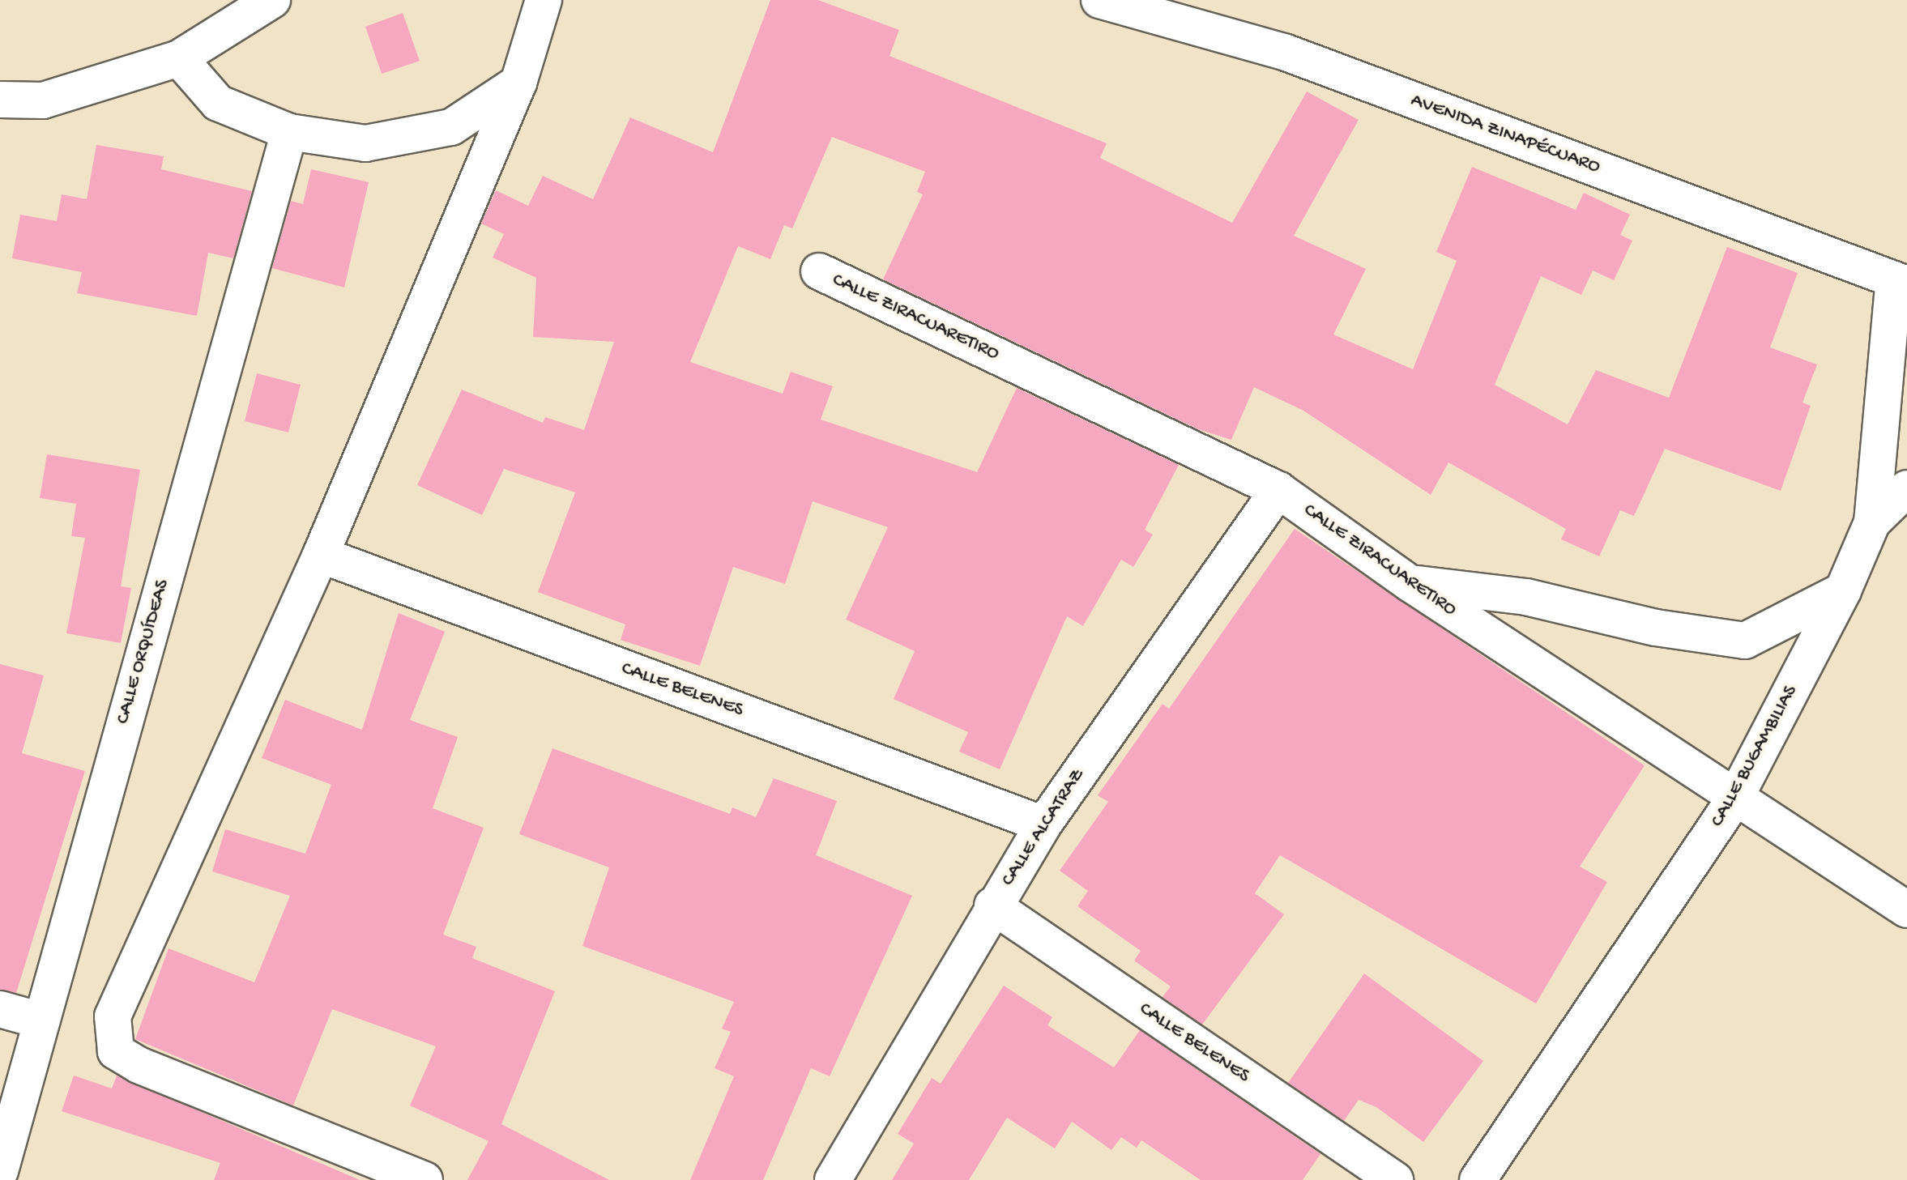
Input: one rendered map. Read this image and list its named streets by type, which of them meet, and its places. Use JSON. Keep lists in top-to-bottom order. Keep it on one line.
{"streets":{"street":["AVENIDA ZINAPÉCUARO","CALLE ZIRACUARETIRO","CALLE ORQUÍDEAS","CALLE BELENES","CALLE BUGAMBILIAS","CALLE ALCATRAZ"]},"crossings":[["AVENIDA ZINAPÉCUARO","CALLE BUGAMBILIAS"],["CALLE ZIRACUARETIRO","CALLE BUGAMBILIAS"],["CALLE ZIRACUARETIRO","CALLE ALCATRAZ"],["CALLE BELENES","CALLE ALCATRAZ"]]}
